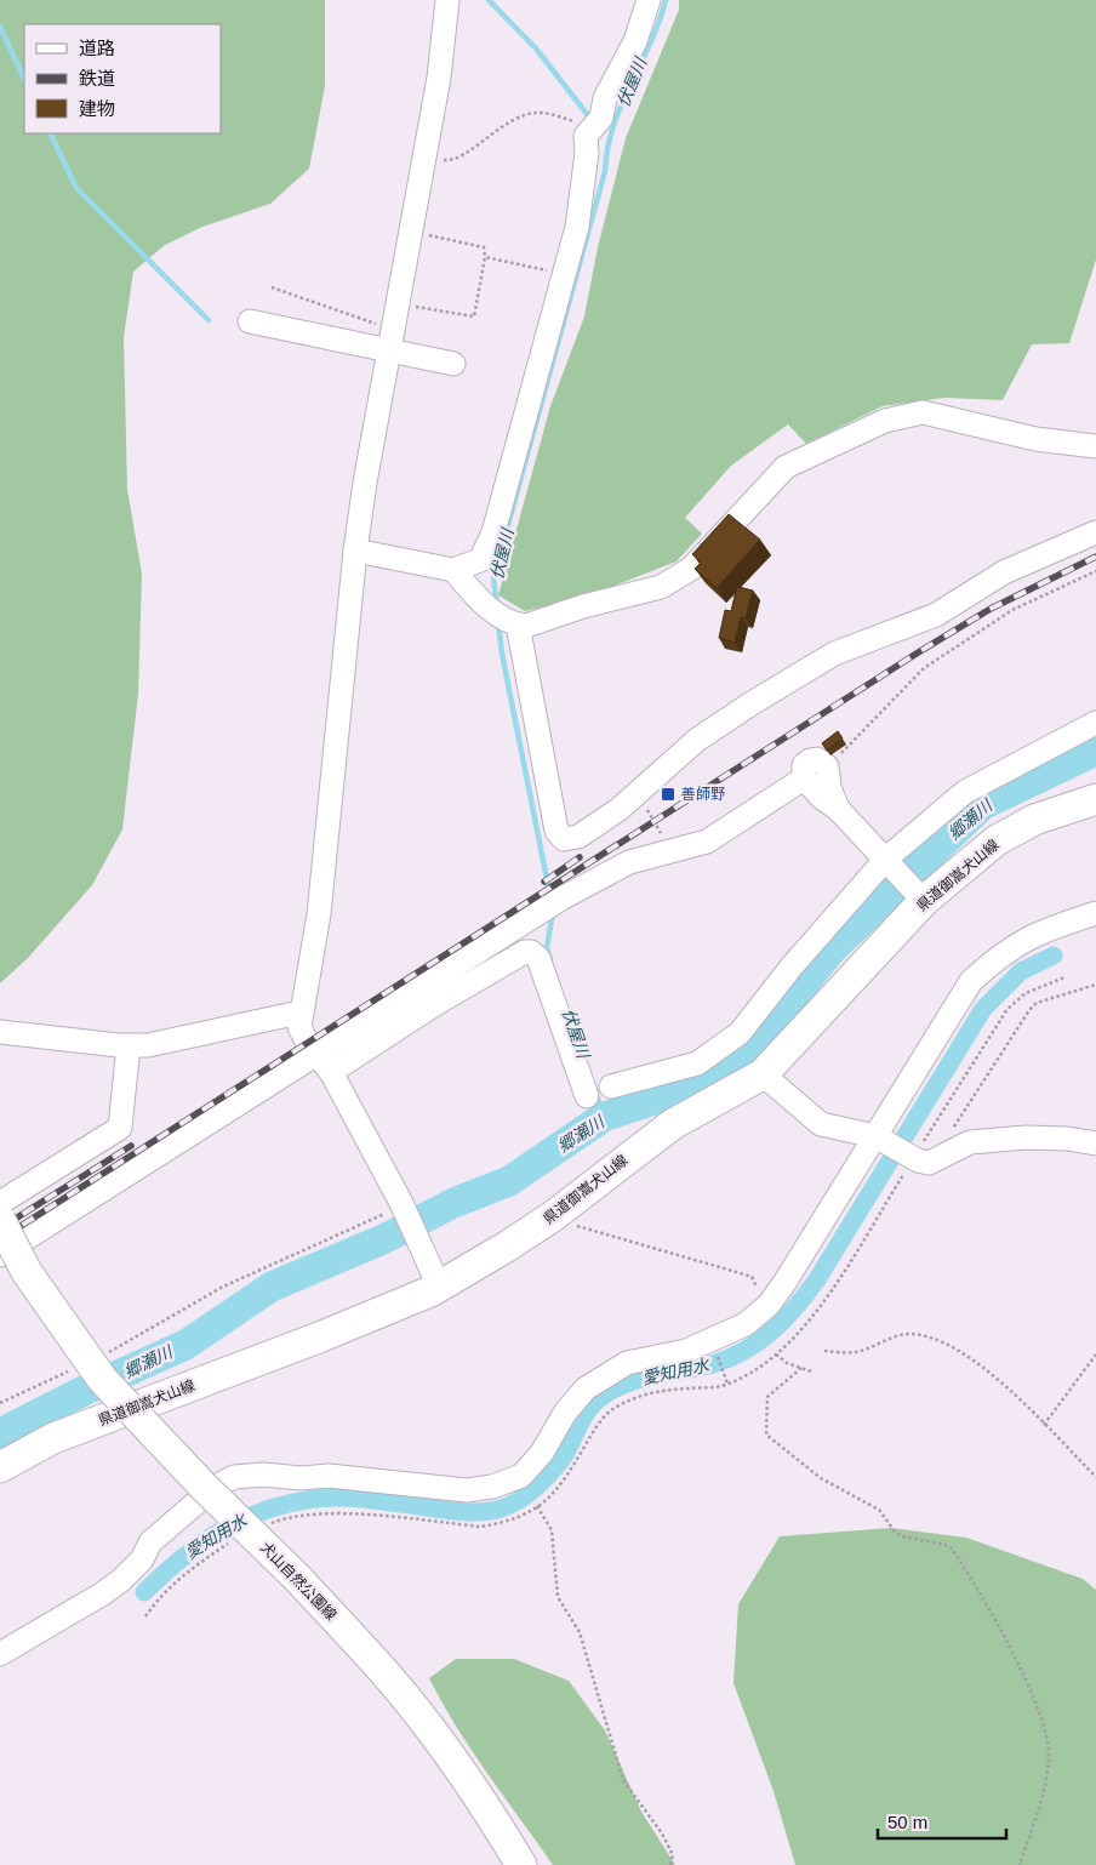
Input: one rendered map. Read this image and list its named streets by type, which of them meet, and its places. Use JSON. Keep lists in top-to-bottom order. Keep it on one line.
{"streets":{"main road":["県道御嵩犬山線","犬山自然公園線"]},"water":["伏屋川","郷瀬川","愛知用水"],"places":{"transit":["善師野"]},"legend":["道路","鉄道","建物"],"scale_bar":"50 m"}
